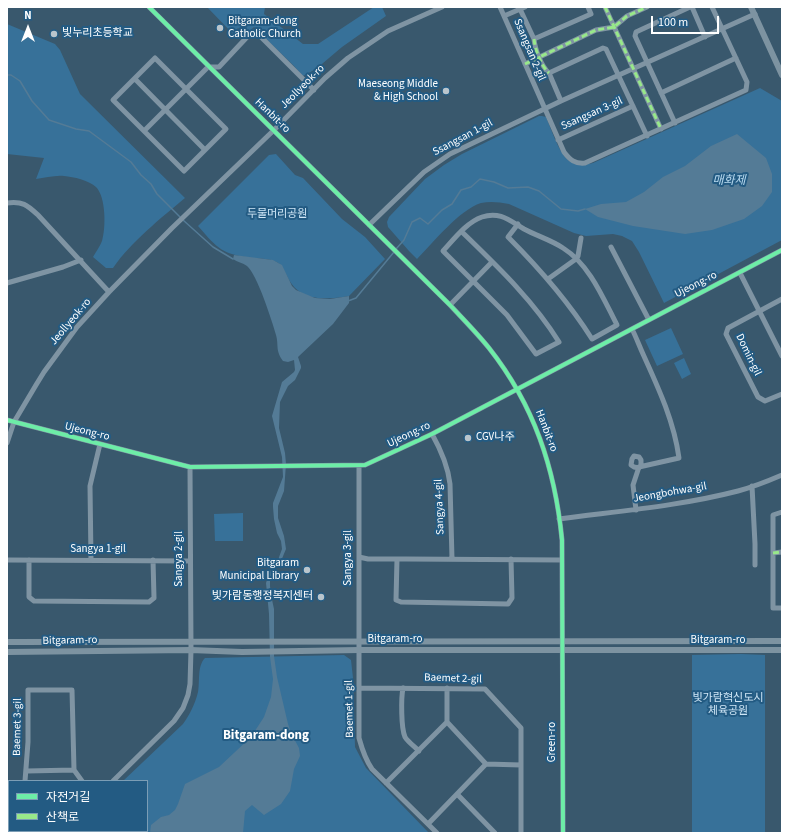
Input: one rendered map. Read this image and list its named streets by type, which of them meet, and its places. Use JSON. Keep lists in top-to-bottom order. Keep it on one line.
{"streets":{"main road":["Bitgaram-ro"],"street":["Ssangsan 2-gil","Jeollyeok-ro","Ssangsan 3-gil","Hanbit-ro","Ssangsan 1-gil","Ujeong-ro","Domin-gil","Jeongbohwa-gil","Sangya 4-gil","Sangya 1-gil","Sangya 3-gil","Sangya 2-gil","Baemet 2-gil","Baemet 1-gil","Baemet 3-gil","Green-ro"]},"crossings":[["Ssangsan 2-gil","Ssangsan 3-gil"],["Ssangsan 2-gil","Ssangsan 1-gil"],["Jeollyeok-ro","Hanbit-ro"],["Jeollyeok-ro","Ujeong-ro"],["Ssangsan 3-gil","Ssangsan 1-gil"],["Hanbit-ro","Ssangsan 1-gil"],["Hanbit-ro","Ujeong-ro"],["Hanbit-ro","Jeongbohwa-gil"],["Hanbit-ro","Bitgaram-ro"],["Hanbit-ro","Green-ro"],["Ujeong-ro","Sangya 4-gil"],["Ujeong-ro","Sangya 3-gil"],["Ujeong-ro","Sangya 2-gil"],["Sangya 1-gil","Sangya 2-gil"],["Sangya 3-gil","Bitgaram-ro"],["Sangya 3-gil","Baemet 1-gil"],["Sangya 2-gil","Bitgaram-ro"],["Bitgaram-ro","Baemet 1-gil"],["Bitgaram-ro","Green-ro"],["Baemet 2-gil","Baemet 1-gil"]],"districts":["Bitgaram-dong"],"water":["매화제"],"parks":["두물머리공원","빛가람혁신도시 체육공원"],"places":["Bitgaram-dong Catholic Church","빛누리초등학교","Maeseong Middle & High School","CGV나주","Bitgaram Municipal Library","빛가람동행정복지센터"],"legend":["자전거길","산책로"],"scale_bar":"100 m","north":"top"}
